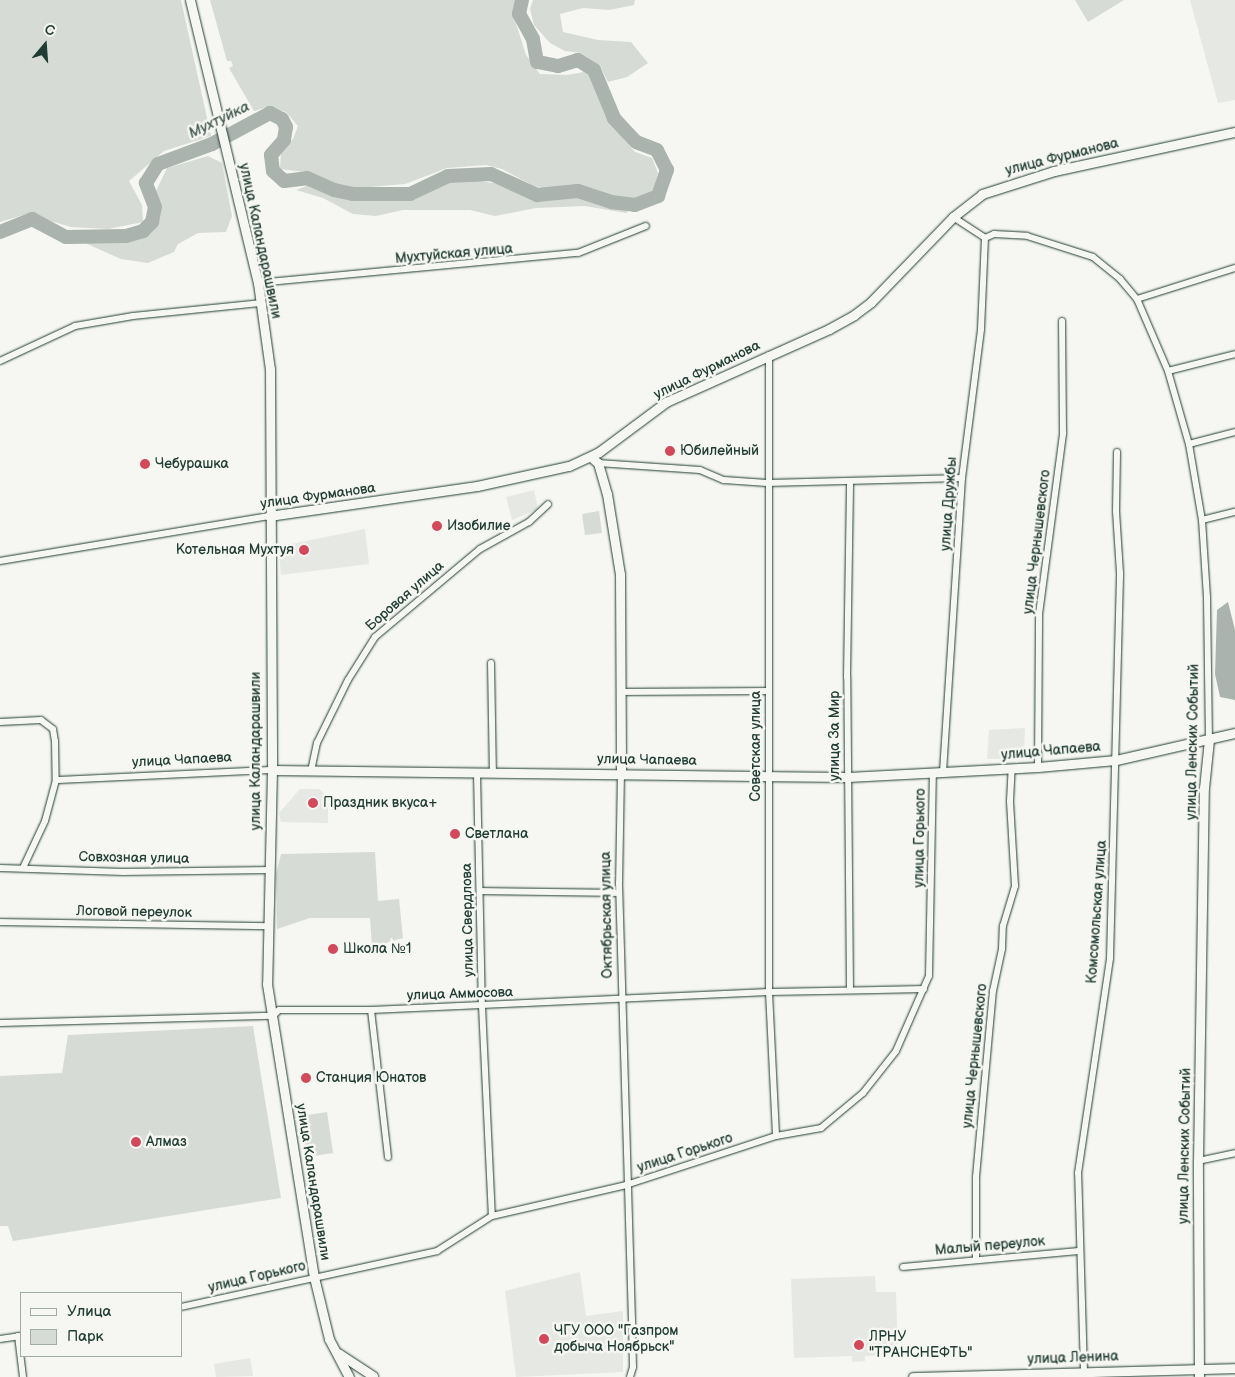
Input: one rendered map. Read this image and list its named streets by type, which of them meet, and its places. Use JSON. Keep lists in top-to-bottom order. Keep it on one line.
{"streets":{"main road":["улица Фурманова","улица Каландарашвили","улица Ленских Событий","улица Чапаева","Октябрьская улица","улица Ленина"],"street":["Мухтуйская улица","улица Дружбы","улица Чернышевского","Боровая улица","улица За Мир","Советская улица","улица Горького","Совхозная улица","Логовой переулок","Комсомольская улица","улица Свердлова","улица Аммосова","Малый переулок"]},"crossings":[["улица Фурманова","улица Каландарашвили"],["улица Фурманова","Советская улица"],["улица Фурманова","Октябрьская улица"],["улица Каландарашвили","Мухтуйская улица"],["улица Каландарашвили","улица Чапаева"],["улица Каландарашвили","улица Горького"],["улица Каландарашвили","Совхозная улица"],["улица Каландарашвили","Логовой переулок"],["улица Каландарашвили","улица Аммосова"],["улица Дружбы","улица Ленских Событий"],["улица Дружбы","улица Чапаева"],["улица Чернышевского","улица Чапаева"],["улица Чернышевского","Малый переулок"],["Боровая улица","улица Чапаева"],["улица За Мир","улица Чапаева"],["улица За Мир","улица Аммосова"],["улица Ленских Событий","улица Чапаева"],["улица Ленских Событий","улица Ленина"],["Советская улица","улица Чапаева"],["Советская улица","улица Горького"],["Советская улица","улица Аммосова"],["улица Чапаева","улица Горького"],["улица Чапаева","Комсомольская улица"],["улица Чапаева","Октябрьская улица"],["улица Чапаева","улица Свердлова"],["улица Горького","Октябрьская улица"],["улица Горького","улица Свердлова"],["улица Горького","улица Аммосова"],["Комсомольская улица","Малый переулок"],["Комсомольская улица","улица Ленина"],["Октябрьская улица","улица Аммосова"],["улица Свердлова","улица Аммосова"]],"water":["Мухтуйка"],"places":["Юбилейный","Чебурашка","Изобилие","Котельная Мухтуя","Праздник вкуса+","Светлана","Школа №1","Станция Юнатов","Алмаз","ЧГУ ООО \"Газпром добыча Ноябрьск\"","ЛРНУ \"ТРАНСНЕФТЬ\""],"legend":["Улица","Парк"],"north":"top"}
